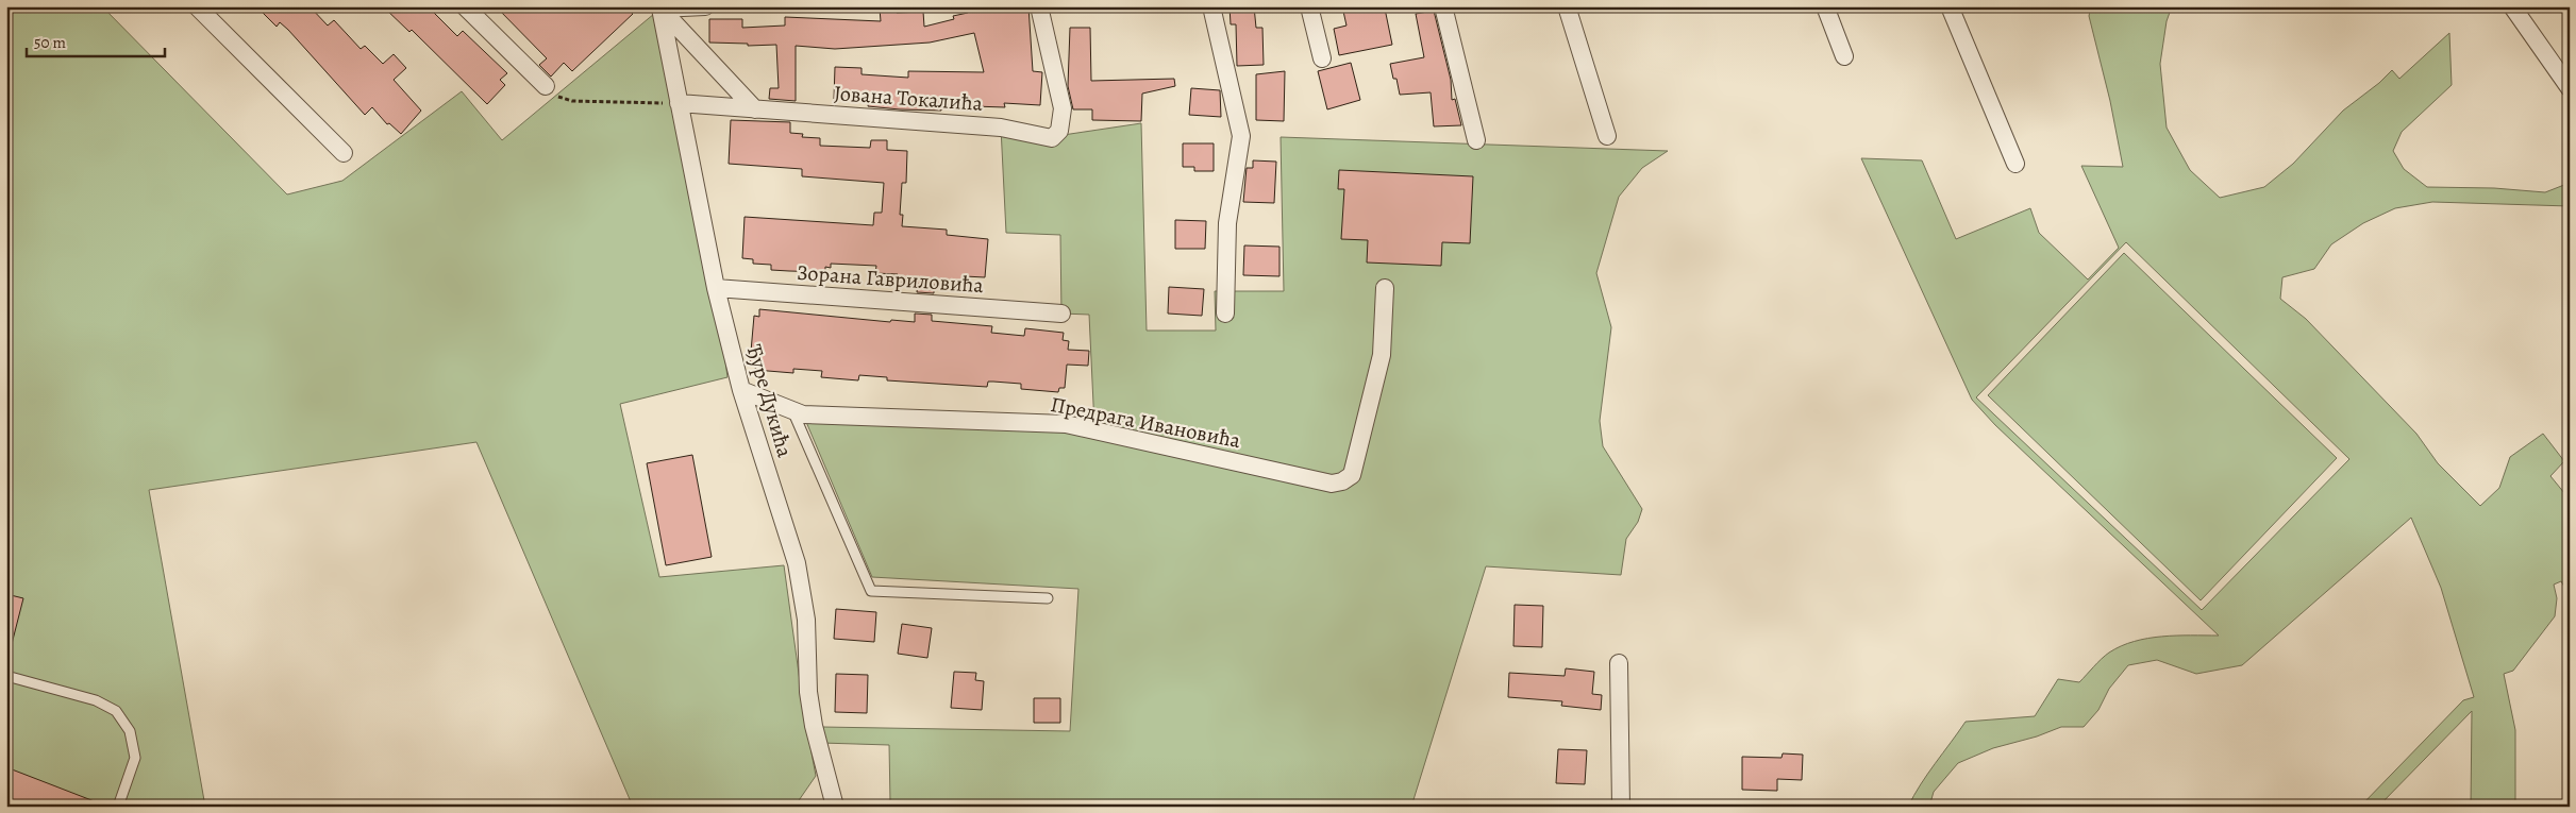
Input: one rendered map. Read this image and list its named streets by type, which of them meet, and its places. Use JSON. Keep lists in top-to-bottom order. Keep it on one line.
{"streets":{"street":["Јована Токалића","Зорана Гавриловића","Ђуре Дукића","Предрага Ивановића"]},"crossings":[["Јована Токалића","Ђуре Дукића"],["Зорана Гавриловића","Ђуре Дукића"],["Ђуре Дукића","Предрага Ивановића"]],"scale_bar":"50 m"}
